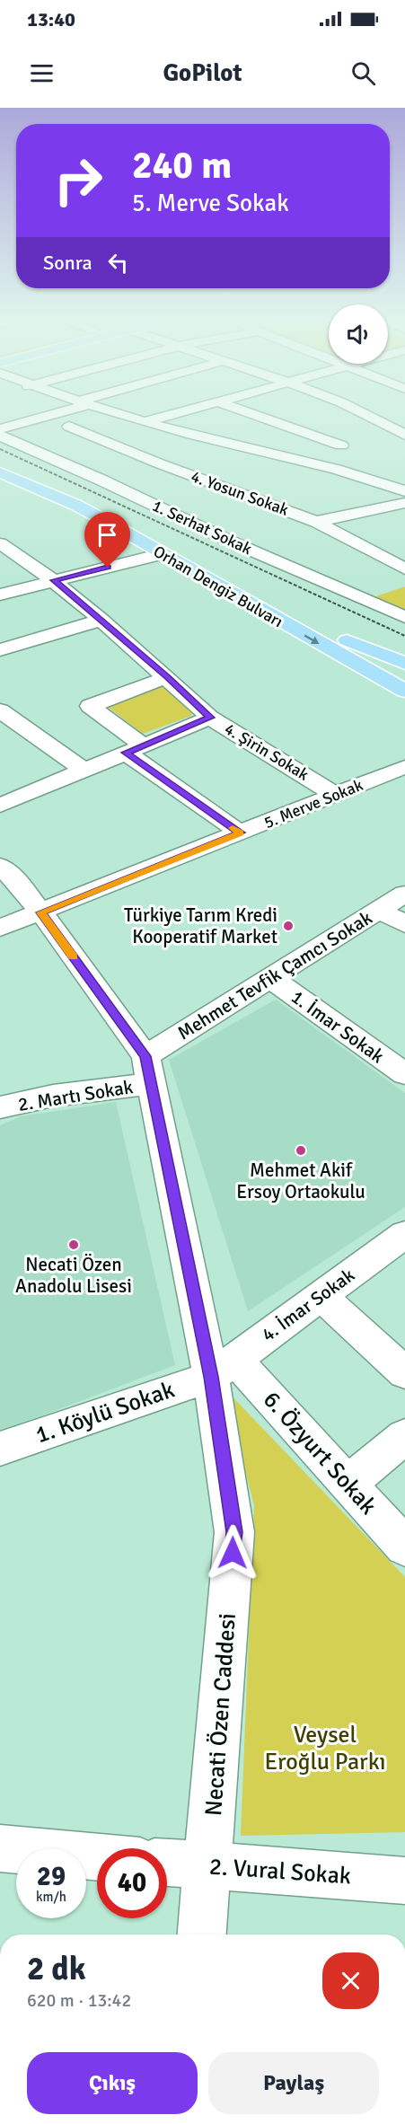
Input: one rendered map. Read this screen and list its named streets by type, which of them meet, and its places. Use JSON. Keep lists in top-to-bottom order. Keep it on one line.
{"streets":{"main road":["Orhan Dengiz Bulvarı"],"street":["4. Yosun Sokak","1. Serhat Sokak","4. Şirin Sokak","5. Merve Sokak","Mehmet Tevfik Çamcı Sokak","1. İmar Sokak","2. Martı Sokak","4. İmar Sokak","1. Köylü Sokak","6. Özyurt Sokak","Necati Özen Caddesi","2. Vural Sokak"]},"crossings":[["4. Şirin Sokak","5. Merve Sokak"],["5. Merve Sokak","Necati Özen Caddesi"],["Mehmet Tevfik Çamcı Sokak","1. İmar Sokak"],["Mehmet Tevfik Çamcı Sokak","2. Martı Sokak"],["Mehmet Tevfik Çamcı Sokak","Necati Özen Caddesi"],["2. Martı Sokak","Necati Özen Caddesi"],["4. İmar Sokak","1. Köylü Sokak"],["4. İmar Sokak","6. Özyurt Sokak"],["4. İmar Sokak","Necati Özen Caddesi"],["1. Köylü Sokak","6. Özyurt Sokak"],["1. Köylü Sokak","Necati Özen Caddesi"],["6. Özyurt Sokak","Necati Özen Caddesi"],["Necati Özen Caddesi","2. Vural Sokak"]],"parks":["Veysel Eroğlu Parkı"],"places":["Türkiye Tarım Kredi Kooperatif Market","Mehmet Akif Ersoy Ortaokulu","Necati Özen Anadolu Lisesi"],"page":{"status":"13:40","header":"GoPilot","turn":["240 m","5. Merve Sokak"],"then":"Sonra","speed":"29 km/h","limit":"40","heading":["2 dk","620 m · 13:42"],"buttons":["Çıkış","Paylaş"]}}
